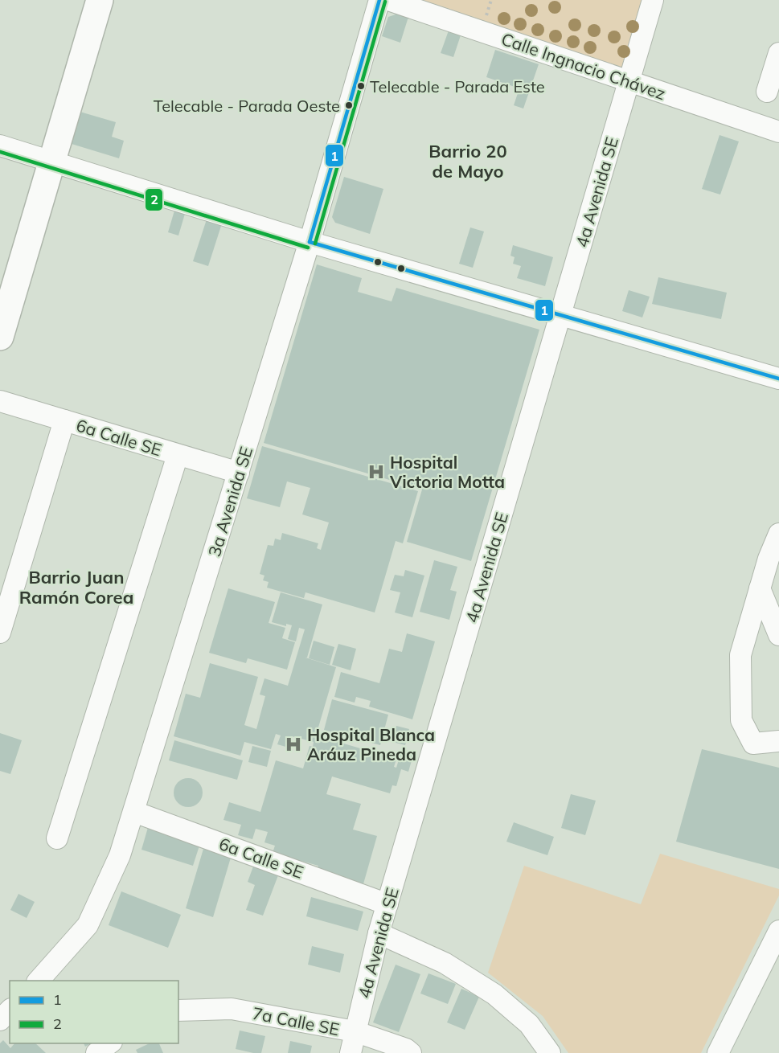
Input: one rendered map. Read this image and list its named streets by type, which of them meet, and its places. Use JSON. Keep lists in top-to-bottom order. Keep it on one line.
{"streets":{"street":["Calle Ingnacio Chávez","4a Avenida SE","6a Calle SE","3a Avenida SE","7a Calle SE"]},"crossings":[["Calle Ingnacio Chávez","4a Avenida SE"],["4a Avenida SE","6a Calle SE"],["4a Avenida SE","7a Calle SE"],["6a Calle SE","3a Avenida SE"]],"districts":["Barrio 20 de Mayo","Barrio Juan Ramón Corea"],"places":{"other":["Telecable - Parada Este","Telecable - Parada Oeste"],"hospital":["Hospital Victoria Motta","Hospital Blanca Aráuz Pineda"]},"lines":["transit line 1","transit line 2"],"legend":["1","2"]}
